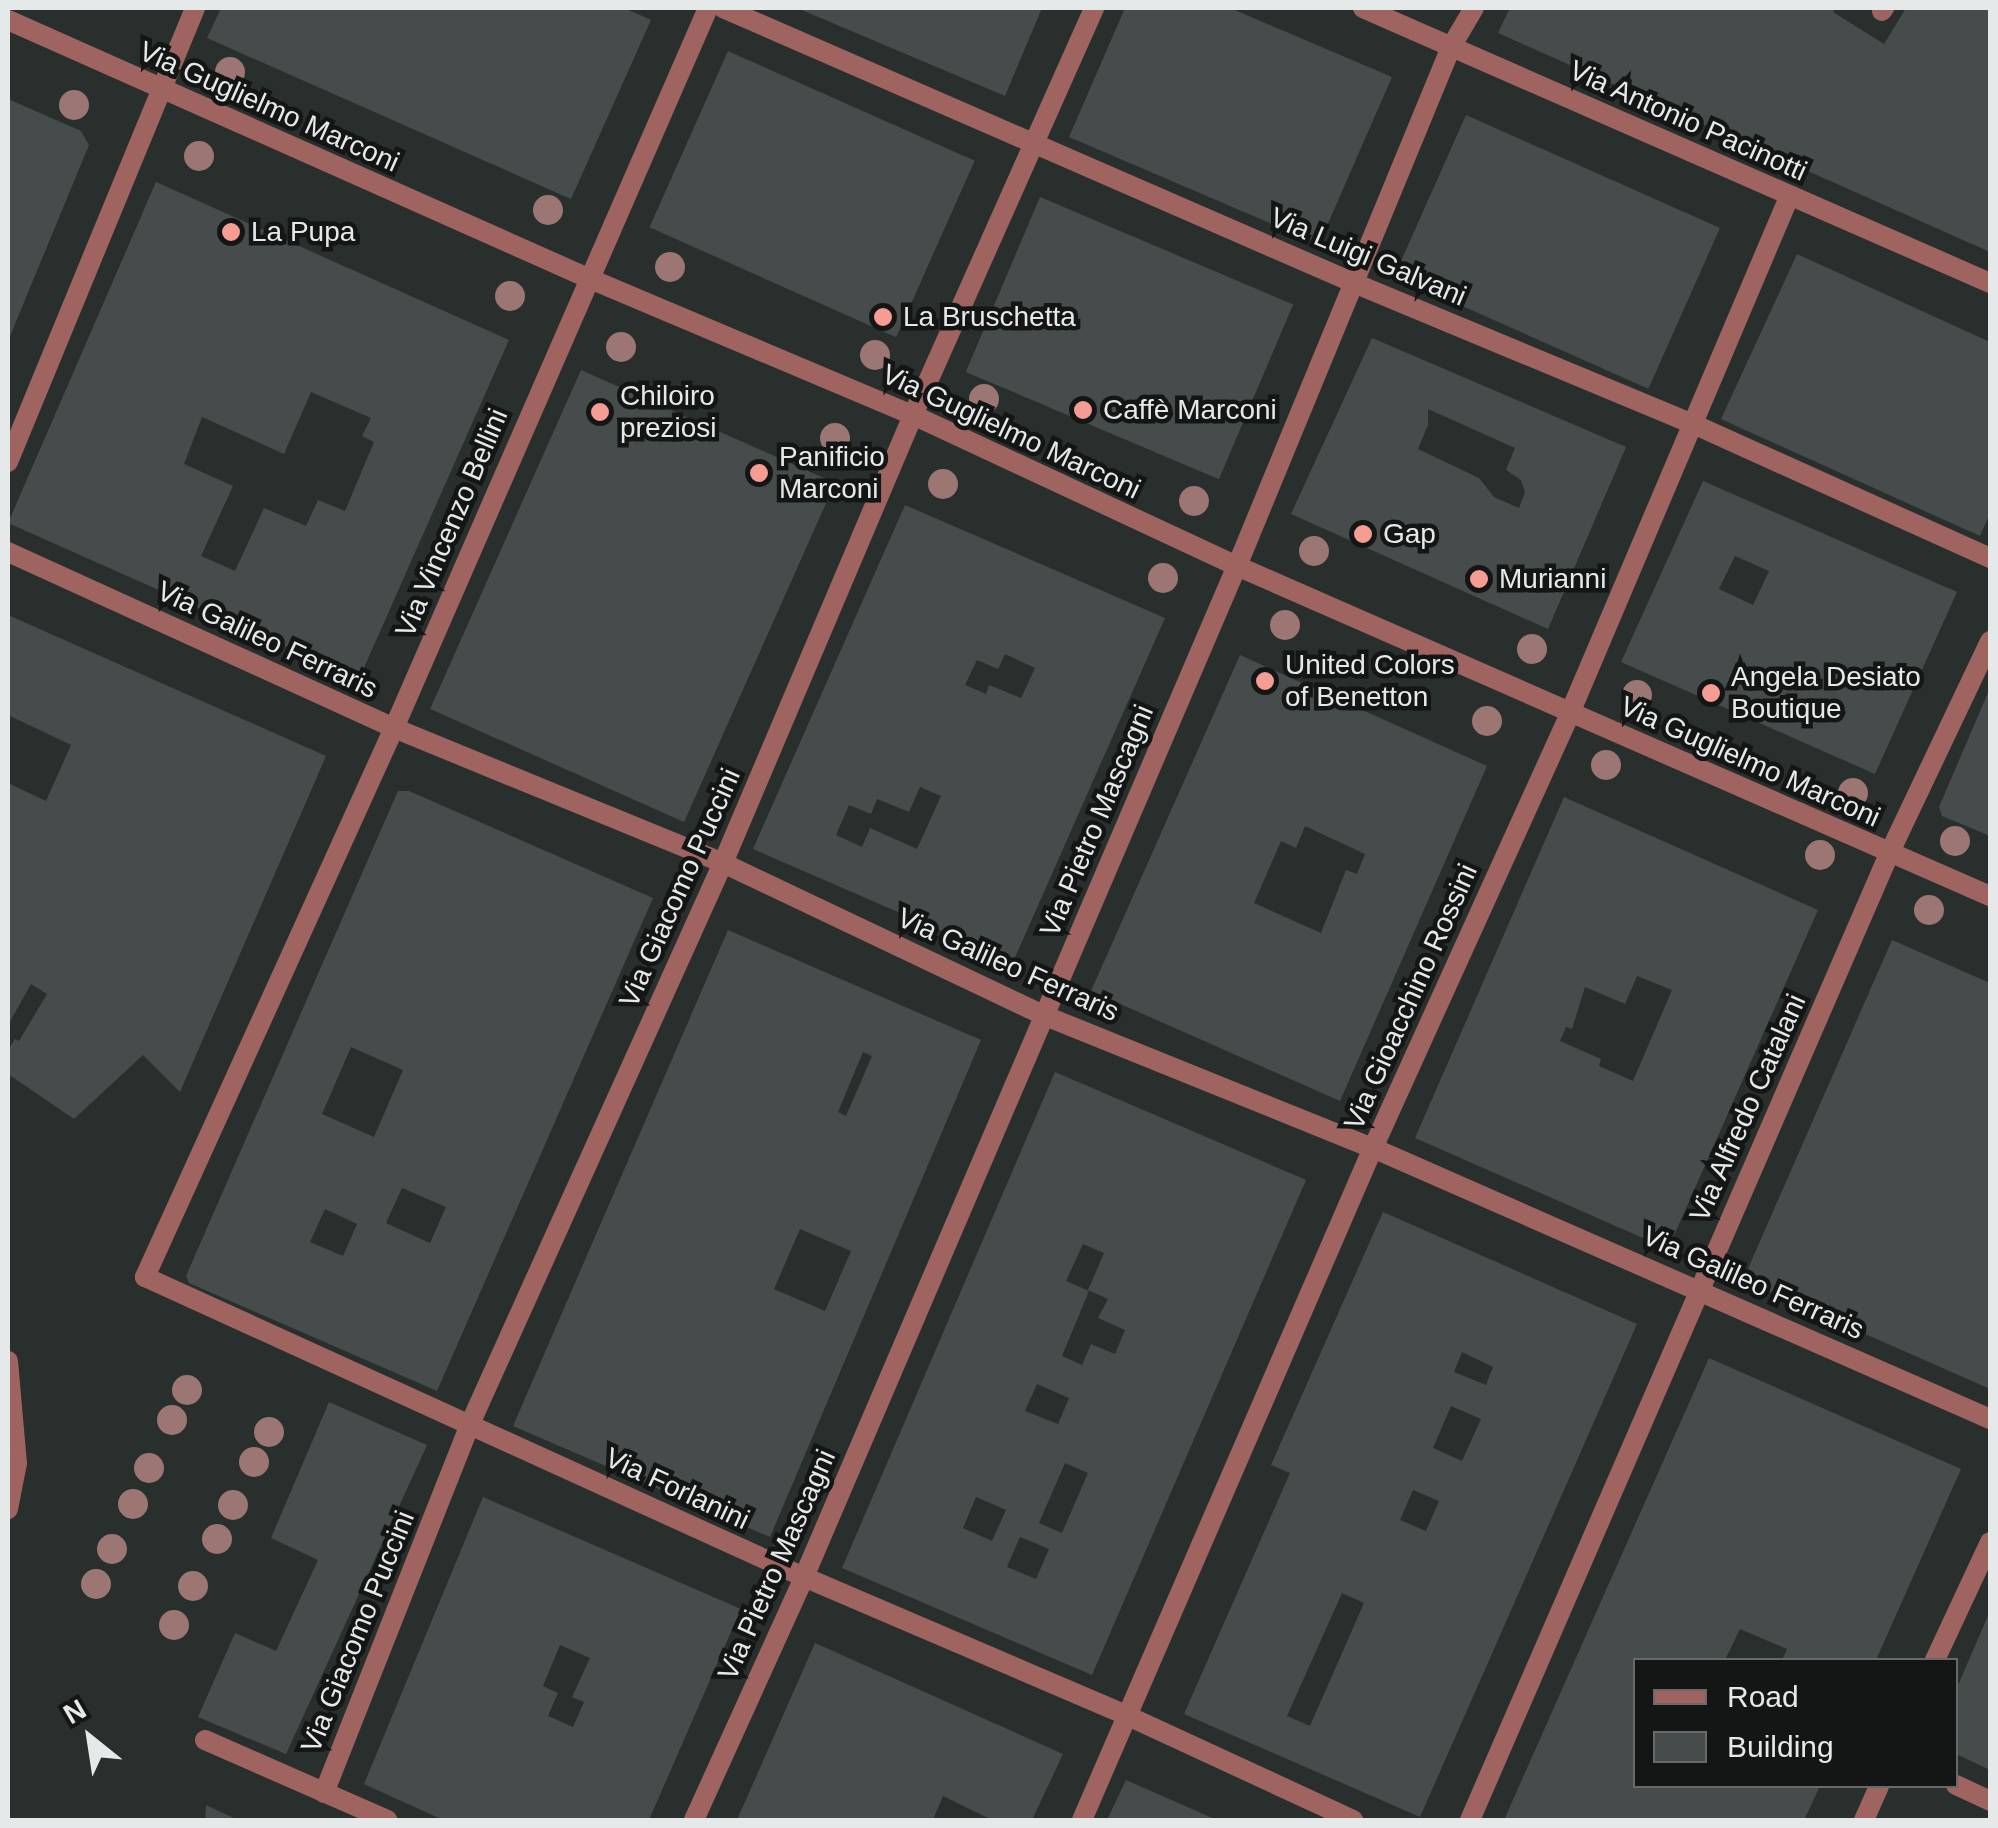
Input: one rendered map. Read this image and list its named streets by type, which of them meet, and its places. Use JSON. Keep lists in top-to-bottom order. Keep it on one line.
{"streets":{"street":["Via Guglielmo Marconi","Via Antonio Pacinotti","Via Luigi Galvani","Via Vincenzo Bellini","Via Galileo Ferraris","Via Pietro Mascagni","Via Giacomo Puccini","Via Gioacchino Rossini","Via Alfredo Catalani","Via Forlanini"]},"crossings":[["Via Guglielmo Marconi","Via Vincenzo Bellini"],["Via Guglielmo Marconi","Via Pietro Mascagni"],["Via Guglielmo Marconi","Via Giacomo Puccini"],["Via Guglielmo Marconi","Via Gioacchino Rossini"],["Via Guglielmo Marconi","Via Alfredo Catalani"],["Via Antonio Pacinotti","Via Pietro Mascagni"],["Via Antonio Pacinotti","Via Gioacchino Rossini"],["Via Luigi Galvani","Via Pietro Mascagni"],["Via Luigi Galvani","Via Giacomo Puccini"],["Via Luigi Galvani","Via Gioacchino Rossini"],["Via Vincenzo Bellini","Via Galileo Ferraris"],["Via Vincenzo Bellini","Via Forlanini"],["Via Galileo Ferraris","Via Pietro Mascagni"],["Via Galileo Ferraris","Via Giacomo Puccini"],["Via Galileo Ferraris","Via Gioacchino Rossini"],["Via Galileo Ferraris","Via Alfredo Catalani"],["Via Pietro Mascagni","Via Forlanini"],["Via Giacomo Puccini","Via Forlanini"],["Via Gioacchino Rossini","Via Forlanini"]],"places":["La Pupa","La Bruschetta","Caffè Marconi","Chiloiro preziosi","Panificio Marconi","Gap","Murianni","United Colors of Benetton","Angela Desiato Boutique"],"legend":["Road","Building"],"north":"top left"}
